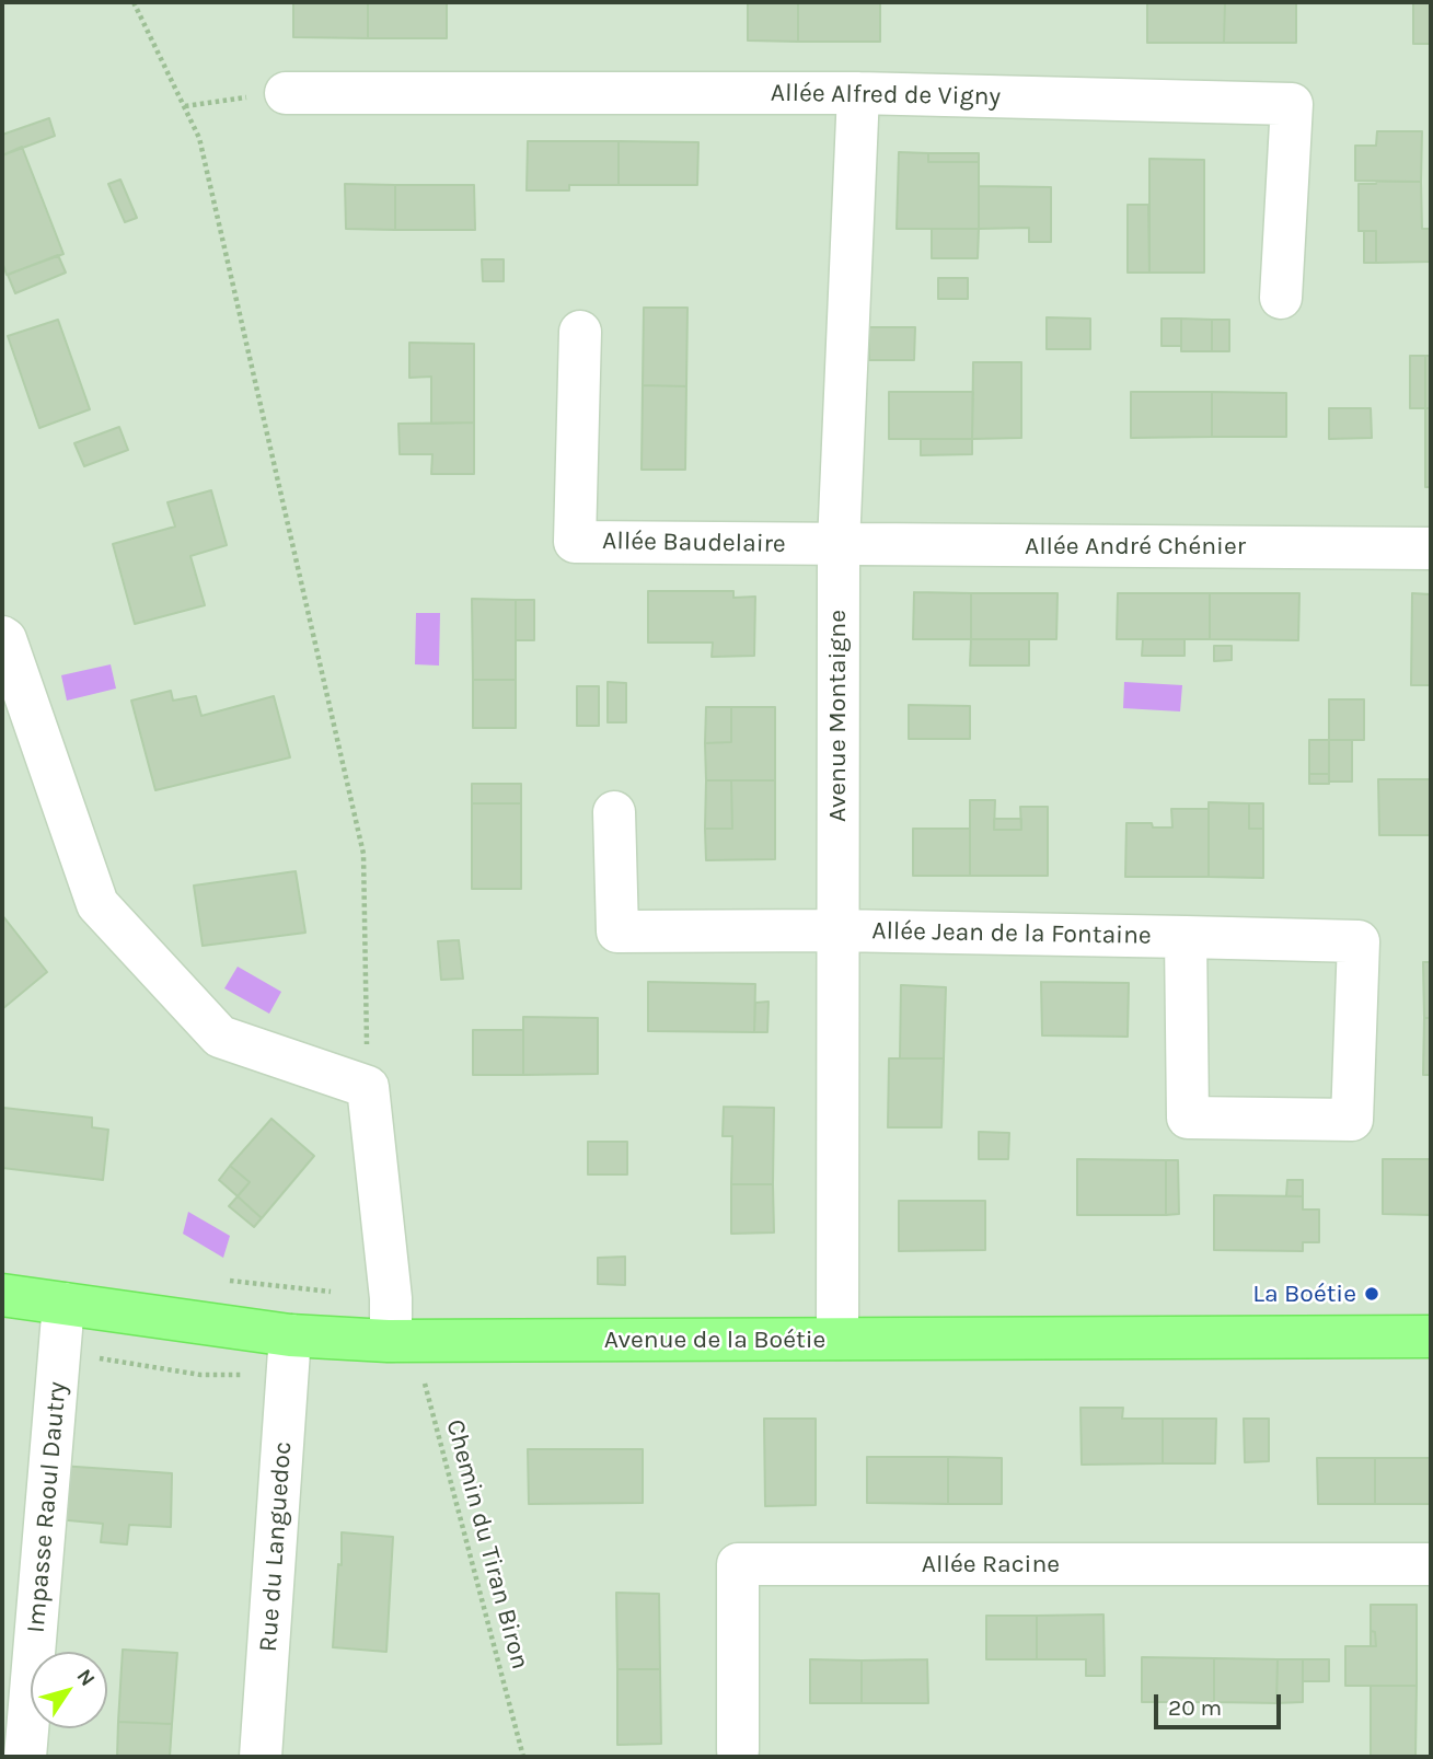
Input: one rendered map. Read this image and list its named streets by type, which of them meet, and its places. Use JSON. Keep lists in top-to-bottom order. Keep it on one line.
{"streets":{"main road":["Avenue de la Boétie"],"street":["Allée Alfred de Vigny","Allée Baudelaire","Allée André Chénier","Avenue Montaigne","Allée Jean de la Fontaine","Impasse Raoul Dautry","Rue du Languedoc","Allée Racine"],"path":["Chemin du Tiran Biron"]},"crossings":[["Allée Alfred de Vigny","Avenue Montaigne"],["Allée Baudelaire","Allée André Chénier"],["Allée Baudelaire","Avenue Montaigne"],["Allée André Chénier","Avenue Montaigne"],["Avenue Montaigne","Allée Jean de la Fontaine"],["Avenue Montaigne","Avenue de la Boétie"],["Avenue de la Boétie","Impasse Raoul Dautry"],["Avenue de la Boétie","Chemin du Tiran Biron"],["Avenue de la Boétie","Rue du Languedoc"]],"places":["La Boétie"],"scale_bar":"20 m","north":"top right"}
